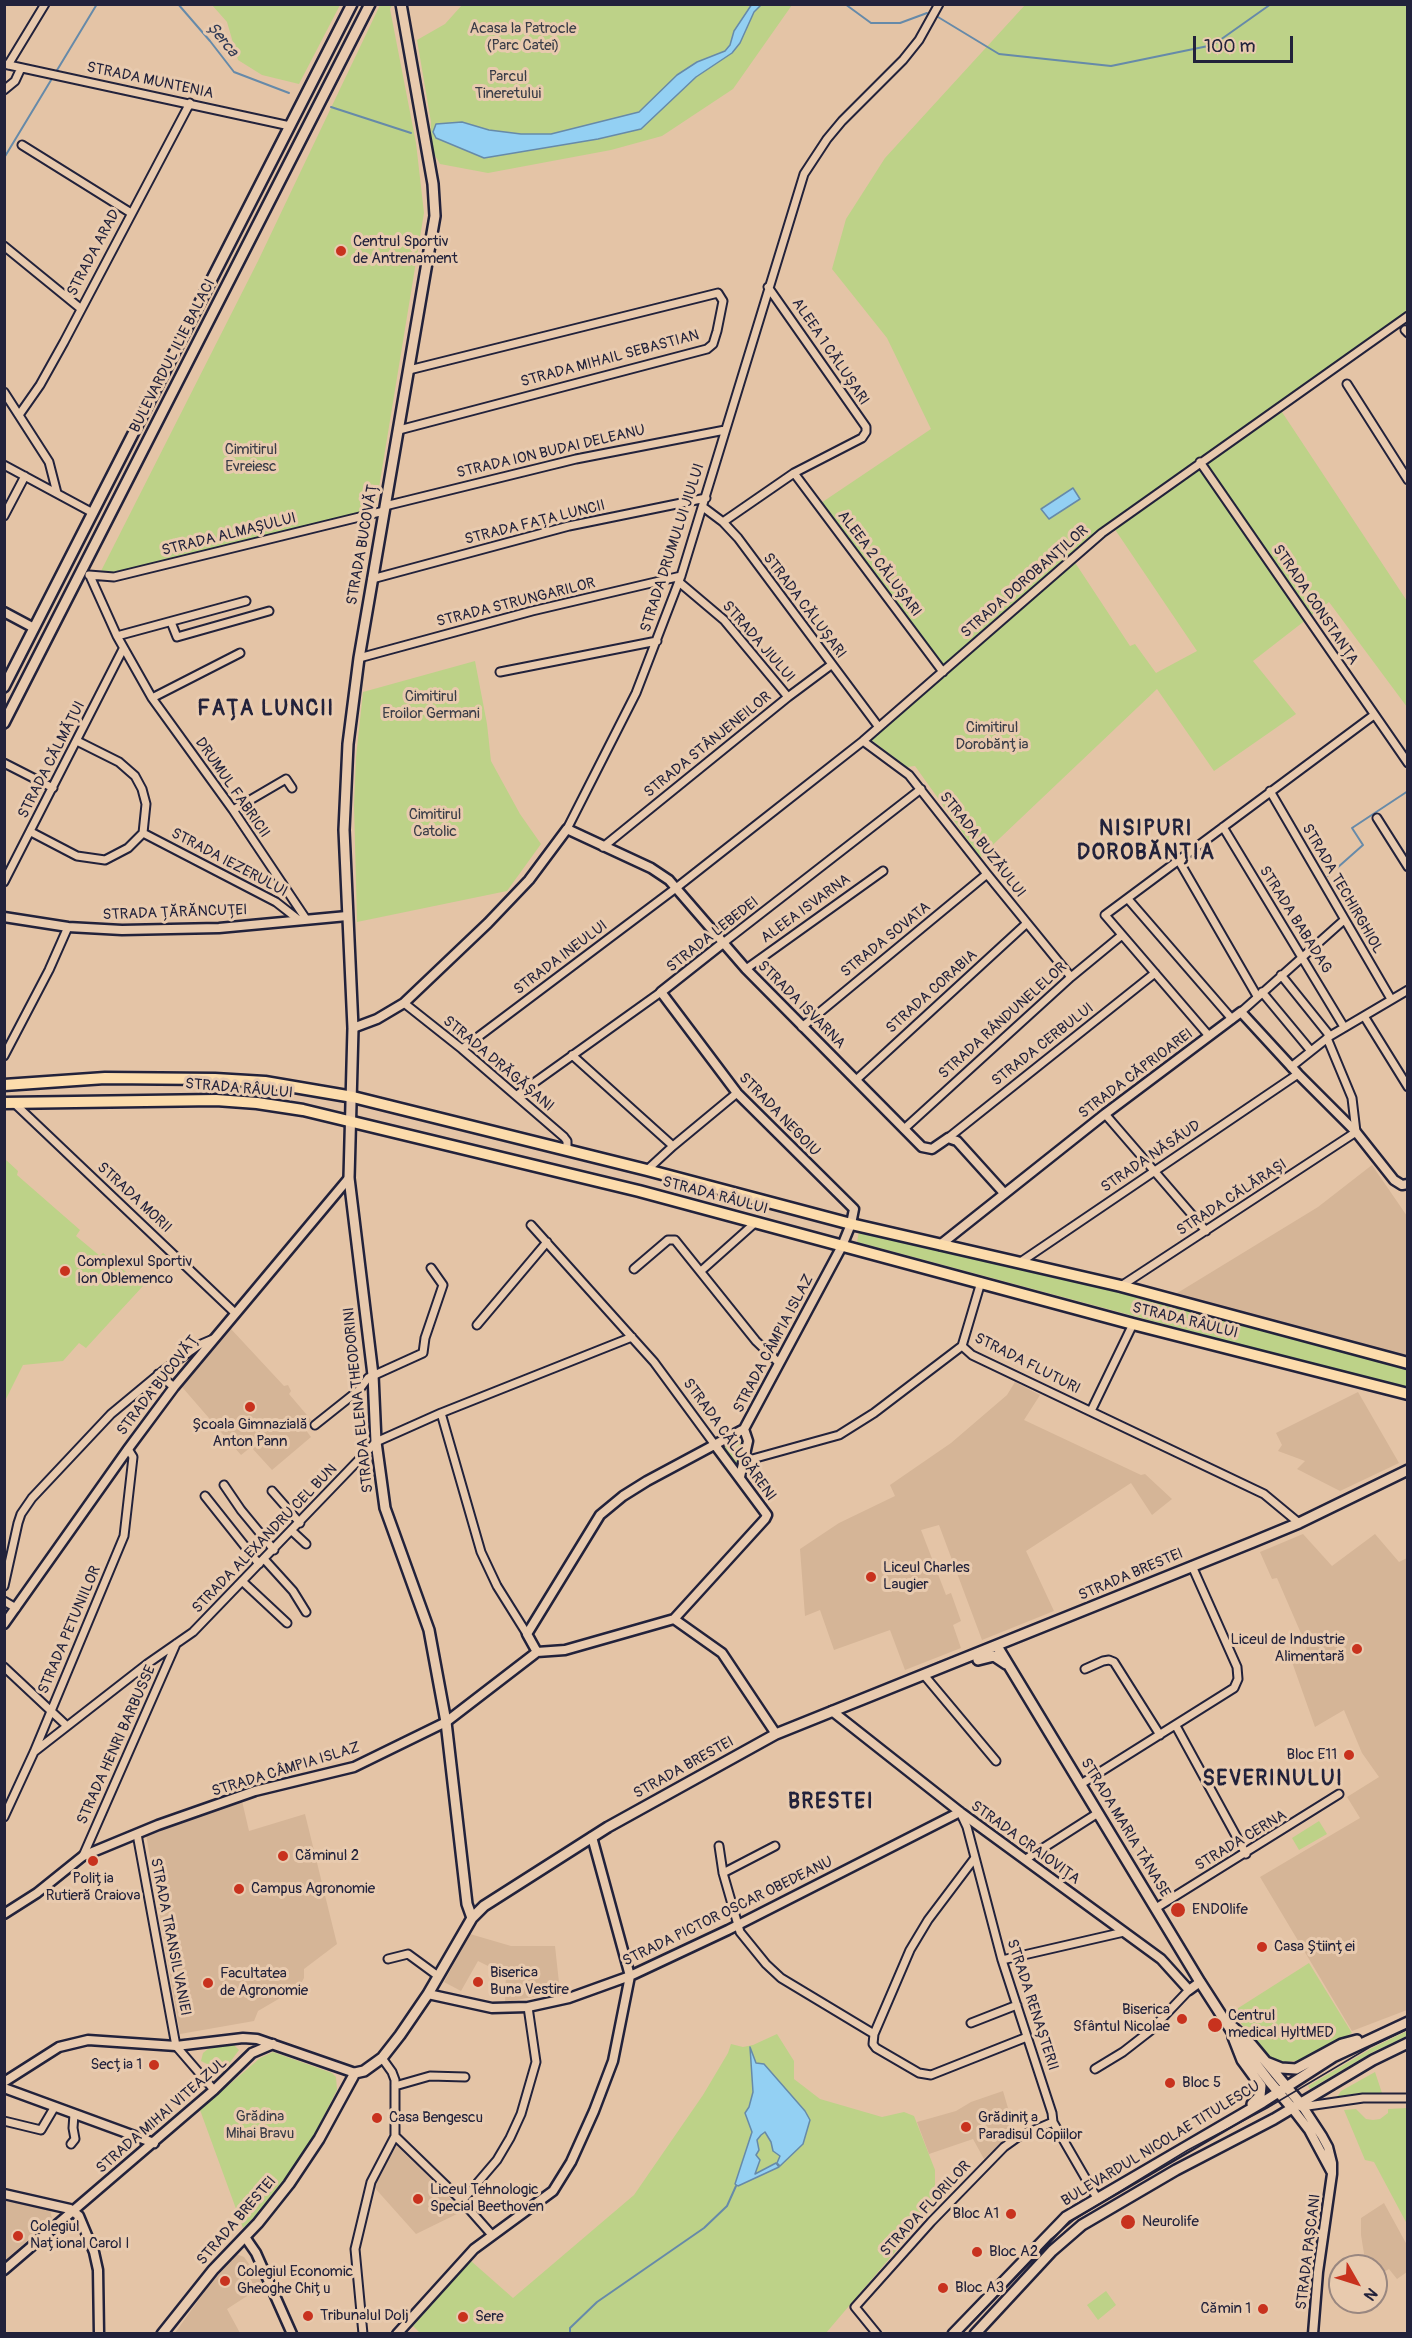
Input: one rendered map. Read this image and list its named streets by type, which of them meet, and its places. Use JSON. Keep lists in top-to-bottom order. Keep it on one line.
{"streets":{"main road":["BULEVARDUL ILIE BALACI","STRADA BUCOVĂȚ","STRADA RÂULUI","STRADA ELENA THEODORINI","STRADA BRESTEI","STRADA MARIA TĂNASE","BULEVARDUL NICOLAE TITULESCU"],"street":["STRADA MUNTENIA","STRADA ARAD","ALEEA 1 CĂLUȘARI","STRADA MIHAIL SEBASTIAN","STRADA ION BUDAI DELEANU","STRADA FAȚA LUNCII","STRADA ALMAȘULUI","STRADA DRUMULUI JIULUI","ALEEA 2 CĂLUȘARI","STRADA DOROBANȚILOR","STRADA STRUNGARILOR","STRADA CONSTANȚA","STRADA CĂLUȘARI","STRADA JIULUI","STRADA STÂNJENEILOR","STRADA CĂLMĂȚUI","DRUMUL FABRICII","STRADA BUZĂULUI","STRADA IEZERULUI","STRADA TECHIRGHIOL","ALEEA ISVARNA","STRADA ȚĂRĂNCUȚEI","STRADA BABADAG","STRADA LEBEDEI","STRADA SOVATA","STRADA INEULUI","STRADA CORABIA","STRADA ISVARNA","STRADA RÂNDUNELELOR","STRADA CERBULUI","STRADA DRĂGĂȘANI","STRADA CĂPRIOAREI","STRADA NEGOIU","STRADA NĂSĂUD","STRADA MORII","STRADA CĂLĂRAȘI","STRADA CÂMPIA ISLAZ","STRADA FLUTURI","STRADA CĂLUGĂRENI","STRADA ALEXANDRU CEL BUN","STRADA PETUNIILOR","STRADA HENRI BARBUSSE","STRADA CERNA","STRADA CRAIOVIȚA","STRADA PICTOR OSCAR OBEDEANU","STRADA TRANSILVANIEI","STRADA RENAȘTERII","STRADA MIHAI VITEAZUL","STRADA FLORILOR","STRADA PAȘCANI"]},"crossings":[["STRADA MUNTENIA","STRADA ARAD"],["STRADA MUNTENIA","BULEVARDUL ILIE BALACI"],["ALEEA 1 CĂLUȘARI","STRADA DRUMULUI JIULUI"],["ALEEA 1 CĂLUȘARI","ALEEA 2 CĂLUȘARI"],["BULEVARDUL ILIE BALACI","STRADA ALMAȘULUI"],["BULEVARDUL ILIE BALACI","DRUMUL FABRICII"],["STRADA MIHAIL SEBASTIAN","STRADA BUCOVĂȚ"],["STRADA ION BUDAI DELEANU","STRADA ALMAȘULUI"],["STRADA ION BUDAI DELEANU","STRADA BUCOVĂȚ"],["STRADA ION BUDAI DELEANU","STRADA DRUMULUI JIULUI"],["STRADA FAȚA LUNCII","STRADA BUCOVĂȚ"],["STRADA FAȚA LUNCII","STRADA DRUMULUI JIULUI"],["STRADA ALMAȘULUI","STRADA BUCOVĂȚ"],["STRADA ALMAȘULUI","DRUMUL FABRICII"],["STRADA BUCOVĂȚ","STRADA DRUMULUI JIULUI"],["STRADA BUCOVĂȚ","STRADA STRUNGARILOR"],["STRADA BUCOVĂȚ","STRADA ȚĂRĂNCUȚEI"],["STRADA BUCOVĂȚ","STRADA RÂULUI"],["STRADA BUCOVĂȚ","STRADA MORII"],["STRADA BUCOVĂȚ","STRADA ELENA THEODORINI"],["STRADA BUCOVĂȚ","STRADA PETUNIILOR"],["STRADA DRUMULUI JIULUI","STRADA STRUNGARILOR"],["STRADA DRUMULUI JIULUI","STRADA CĂLUȘARI"],["STRADA DRUMULUI JIULUI","STRADA JIULUI"],["STRADA DRUMULUI JIULUI","STRADA ISVARNA"],["STRADA DRUMULUI JIULUI","STRADA DRĂGĂȘANI"],["ALEEA 2 CĂLUȘARI","STRADA DOROBANȚILOR"],["STRADA DOROBANȚILOR","STRADA CONSTANȚA"],["STRADA DOROBANȚILOR","STRADA CĂLUȘARI"],["STRADA DOROBANȚILOR","STRADA BUZĂULUI"],["STRADA DOROBANȚILOR","STRADA INEULUI"],["STRADA DOROBANȚILOR","STRADA ISVARNA"],["STRADA STRUNGARILOR","STRADA JIULUI"],["STRADA CĂLUȘARI","STRADA STÂNJENEILOR"],["STRADA JIULUI","STRADA STÂNJENEILOR"],["STRADA STÂNJENEILOR","STRADA ISVARNA"],["STRADA CĂLMĂȚUI","DRUMUL FABRICII"],["STRADA CĂLMĂȚUI","STRADA IEZERULUI"],["DRUMUL FABRICII","STRADA IEZERULUI"],["DRUMUL FABRICII","STRADA ȚĂRĂNCUȚEI"],["STRADA BUZĂULUI","STRADA LEBEDEI"],["STRADA BUZĂULUI","STRADA SOVATA"],["STRADA BUZĂULUI","STRADA CORABIA"],["STRADA BUZĂULUI","STRADA RÂNDUNELELOR"],["STRADA IEZERULUI","STRADA ȚĂRĂNCUȚEI"],["STRADA TECHIRGHIOL","STRADA CĂPRIOAREI"],["STRADA TECHIRGHIOL","STRADA NĂSĂUD"],["ALEEA ISVARNA","STRADA ISVARNA"],["STRADA BABADAG","STRADA CĂPRIOAREI"],["STRADA BABADAG","STRADA NĂSĂUD"],["STRADA LEBEDEI","STRADA ISVARNA"],["STRADA LEBEDEI","STRADA DRĂGĂȘANI"],["STRADA LEBEDEI","STRADA NEGOIU"],["STRADA SOVATA","STRADA ISVARNA"],["STRADA INEULUI","STRADA ISVARNA"],["STRADA INEULUI","STRADA DRĂGĂȘANI"],["STRADA CORABIA","STRADA ISVARNA"],["STRADA ISVARNA","STRADA RÂNDUNELELOR"],["STRADA ISVARNA","STRADA CERBULUI"],["STRADA DRĂGĂȘANI","STRADA RÂULUI"],["STRADA CĂPRIOAREI","STRADA RÂULUI"],["STRADA RÂULUI","STRADA NEGOIU"],["STRADA RÂULUI","STRADA NĂSĂUD"],["STRADA RÂULUI","STRADA MORII"],["STRADA RÂULUI","STRADA CĂLĂRAȘI"],["STRADA RÂULUI","STRADA CÂMPIA ISLAZ"],["STRADA RÂULUI","STRADA ELENA THEODORINI"],["STRADA NEGOIU","STRADA CÂMPIA ISLAZ"],["STRADA CÂMPIA ISLAZ","STRADA ELENA THEODORINI"],["STRADA CÂMPIA ISLAZ","STRADA CĂLUGĂRENI"],["STRADA CÂMPIA ISLAZ","STRADA HENRI BARBUSSE"],["STRADA CÂMPIA ISLAZ","STRADA TRANSILVANIEI"],["STRADA FLUTURI","STRADA BRESTEI"],["STRADA ELENA THEODORINI","STRADA ALEXANDRU CEL BUN"],["STRADA ELENA THEODORINI","STRADA BRESTEI"],["STRADA CĂLUGĂRENI","STRADA ALEXANDRU CEL BUN"],["STRADA ALEXANDRU CEL BUN","STRADA PETUNIILOR"],["STRADA ALEXANDRU CEL BUN","STRADA HENRI BARBUSSE"],["STRADA BRESTEI","STRADA MARIA TĂNASE"],["STRADA BRESTEI","STRADA CRAIOVIȚA"],["STRADA BRESTEI","STRADA PICTOR OSCAR OBEDEANU"],["STRADA MARIA TĂNASE","STRADA CERNA"],["STRADA MARIA TĂNASE","BULEVARDUL NICOLAE TITULESCU"],["STRADA MARIA TĂNASE","STRADA PAȘCANI"],["STRADA CRAIOVIȚA","STRADA PICTOR OSCAR OBEDEANU"],["STRADA CRAIOVIȚA","STRADA RENAȘTERII"],["STRADA PICTOR OSCAR OBEDEANU","STRADA RENAȘTERII"],["STRADA RENAȘTERII","BULEVARDUL NICOLAE TITULESCU"],["STRADA RENAȘTERII","STRADA FLORILOR"],["BULEVARDUL NICOLAE TITULESCU","STRADA PAȘCANI"]],"districts":["FAȚA LUNCII","NISIPURI DOROBĂNȚIA","SEVERINULUI","BRESTEI"],"water":["Șerca"],"parks":["Acasa la Patrocle (Parc Catei)","Parcul Tineretului","Cimitirul Evreiesc","Cimitirul Eroilor Germani","Cimitirul Dorobănția","Cimitirul Catolic","Grădina Mihai Bravu"],"places":["Centrul Sportiv de Antrenament","Complexul Sportiv Ion Oblemenco","Școala Gimnazială Anton Pann","Liceul Charles Laugier","Liceul de Industrie Alimentară","Bloc E11","Căminul 2","Poliția Rutieră Craiova","Campus Agronomie","ENDOlife","Casa Științei","Biserica Buna Vestire","Facultatea de Agronomie","Biserica Sfântul Nicolae","Centrul medical HyltMED","Secția 1","Bloc 5","Casa Bengescu","Grădinița Paradisul Copiilor","Liceul Tehnologic Special Beethoven","Bloc A1","Neurolife","Colegiul Național Carol I","Bloc A2","Colegiul Economic Gheoghe Chițu","Bloc A3","Cămin 1","Tribunalul Dolj","Sere"],"scale_bar":"100 m","north":"bottom right"}
